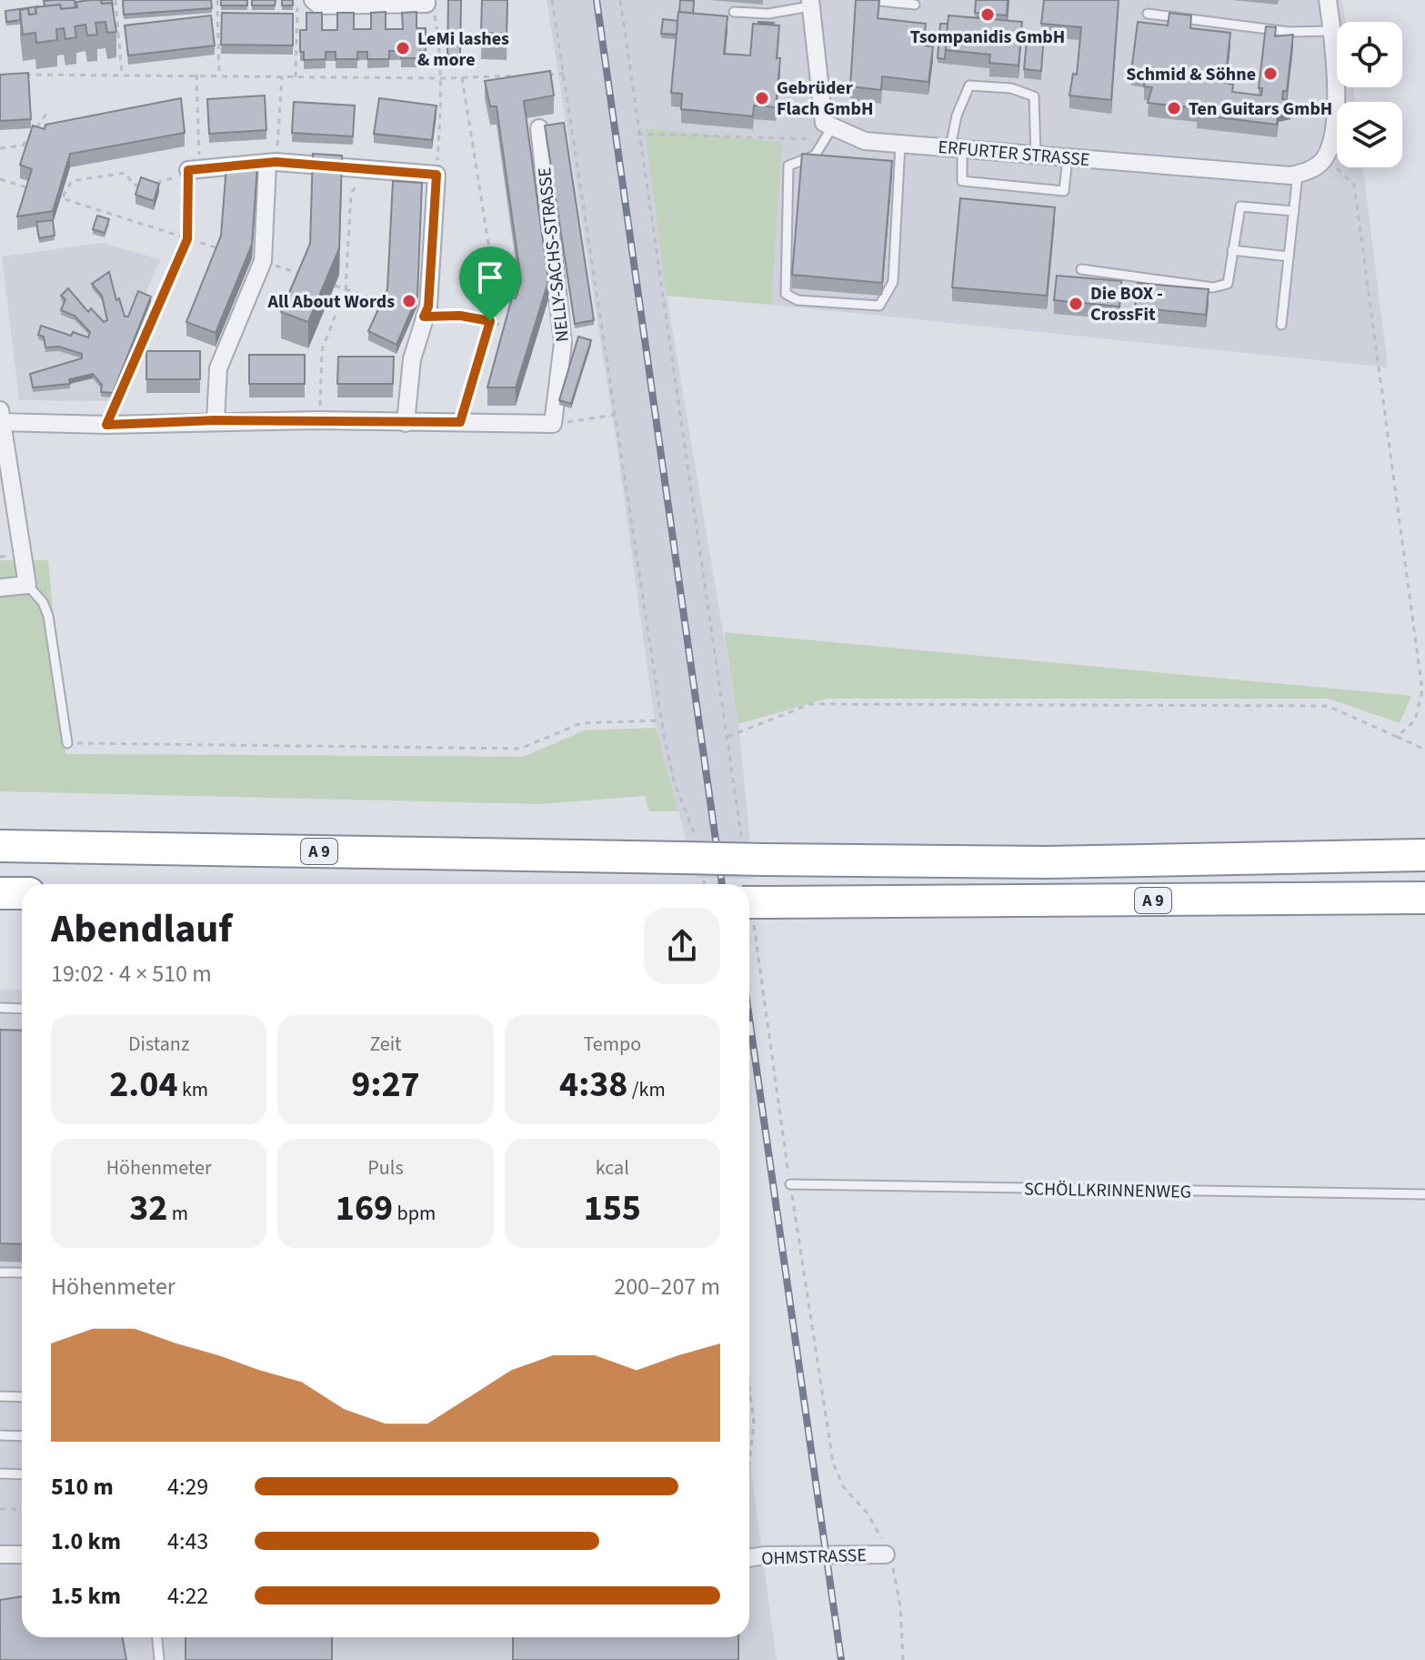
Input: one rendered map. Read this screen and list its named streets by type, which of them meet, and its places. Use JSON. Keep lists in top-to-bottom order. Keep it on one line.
{"streets":{"highway":["A 9"],"street":["ERFURTER STRASSE","NELLY-SACHS-STRASSE","OHMSTRASSE"],"lane":["SCHÖLLKRINNENWEG"]},"places":["Tsompanidis GmbH","LeMi lashes & more","Schmid & Söhne","Gebrüder Flach GmbH","Ten Guitars GmbH","All About Words","Die BOX - CrossFit"],"page":{"heading":["Abendlauf","19:02 · 4 × 510 m"],"stats":[["Distanz","2.04 km"],["Zeit","9:27"],["Tempo","4:38 /km"],["Höhenmeter","32 m"],["Puls","169 bpm"],["kcal","155"]],"chart":["Höhenmeter","200–207 m"],"list":[{"name":"510 m","note":"4:29"},{"name":"1.0 km","note":"4:43"},{"name":"1.5 km","note":"4:22"}]}}
